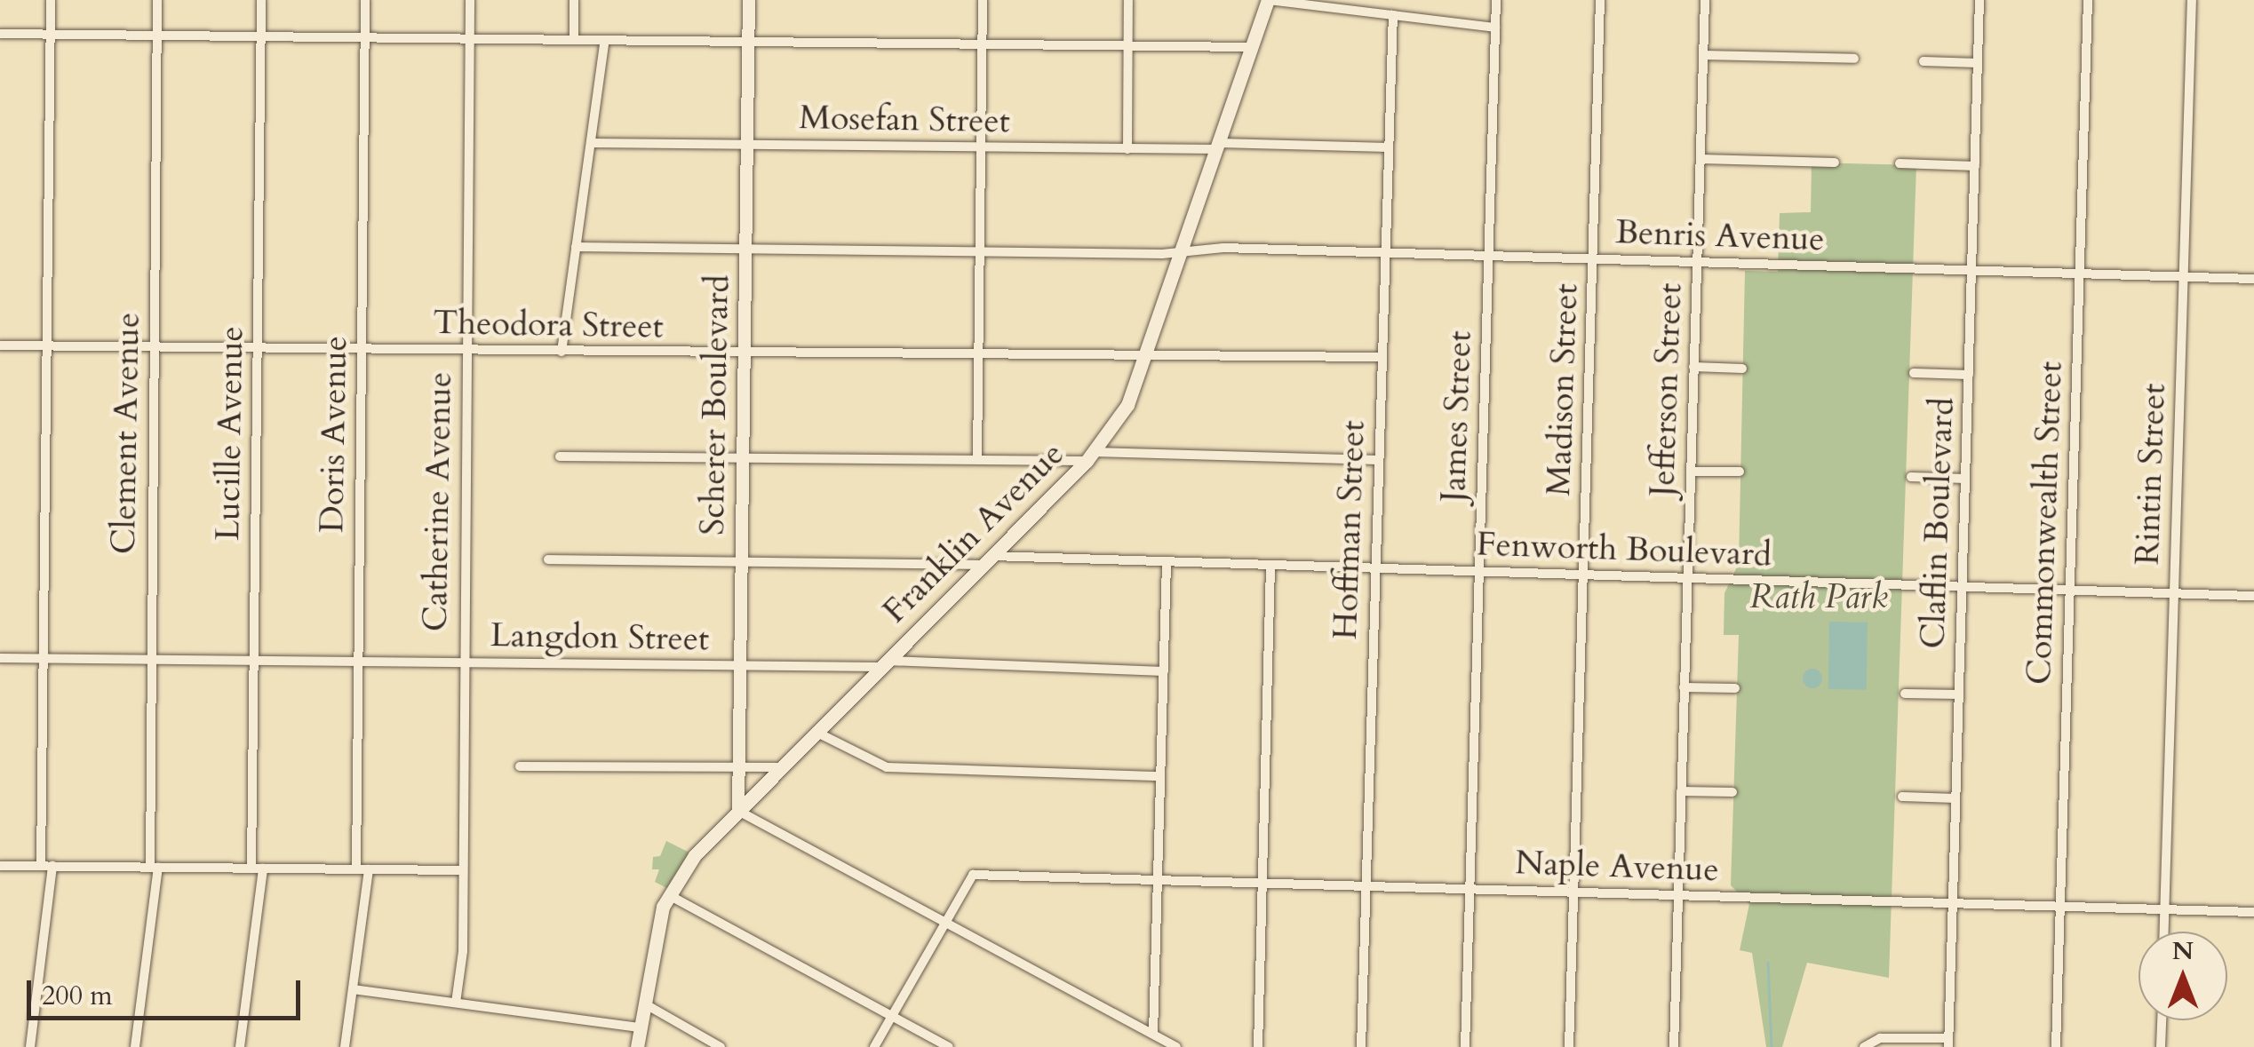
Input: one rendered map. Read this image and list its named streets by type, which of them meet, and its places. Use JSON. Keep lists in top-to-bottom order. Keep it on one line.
{"streets":{"main road":["Franklin Avenue"],"street":["Mosefan Street","Benris Avenue","Theodora Street","Madison Street","Jefferson Street","Scherer Boulevard","James Street","Clement Avenue","Lucille Avenue","Doris Avenue","Rintin Street","Catherine Avenue","Claflin Boulevard","Commonwealth Street","Hoffman Street","Fenworth Boulevard","Langdon Street","Naple Avenue"]},"crossings":[["Mosefan Street","Scherer Boulevard"],["Mosefan Street","Hoffman Street"],["Mosefan Street","Franklin Avenue"],["Benris Avenue","Madison Street"],["Benris Avenue","Jefferson Street"],["Benris Avenue","Scherer Boulevard"],["Benris Avenue","James Street"],["Benris Avenue","Rintin Street"],["Benris Avenue","Claflin Boulevard"],["Benris Avenue","Commonwealth Street"],["Benris Avenue","Hoffman Street"],["Benris Avenue","Franklin Avenue"],["Theodora Street","Scherer Boulevard"],["Theodora Street","Clement Avenue"],["Theodora Street","Lucille Avenue"],["Theodora Street","Doris Avenue"],["Theodora Street","Catherine Avenue"],["Theodora Street","Hoffman Street"],["Theodora Street","Franklin Avenue"],["Madison Street","Fenworth Boulevard"],["Madison Street","Naple Avenue"],["Jefferson Street","Fenworth Boulevard"],["Jefferson Street","Naple Avenue"],["Scherer Boulevard","Franklin Avenue"],["Scherer Boulevard","Fenworth Boulevard"],["Scherer Boulevard","Langdon Street"],["James Street","Fenworth Boulevard"],["James Street","Naple Avenue"],["Clement Avenue","Langdon Street"],["Lucille Avenue","Langdon Street"],["Doris Avenue","Langdon Street"],["Rintin Street","Fenworth Boulevard"],["Rintin Street","Naple Avenue"],["Catherine Avenue","Langdon Street"],["Claflin Boulevard","Fenworth Boulevard"],["Claflin Boulevard","Naple Avenue"],["Commonwealth Street","Fenworth Boulevard"],["Commonwealth Street","Naple Avenue"],["Hoffman Street","Fenworth Boulevard"],["Hoffman Street","Naple Avenue"],["Franklin Avenue","Fenworth Boulevard"],["Franklin Avenue","Langdon Street"]],"parks":["Rath Park"],"scale_bar":"200 m","north":"top"}
